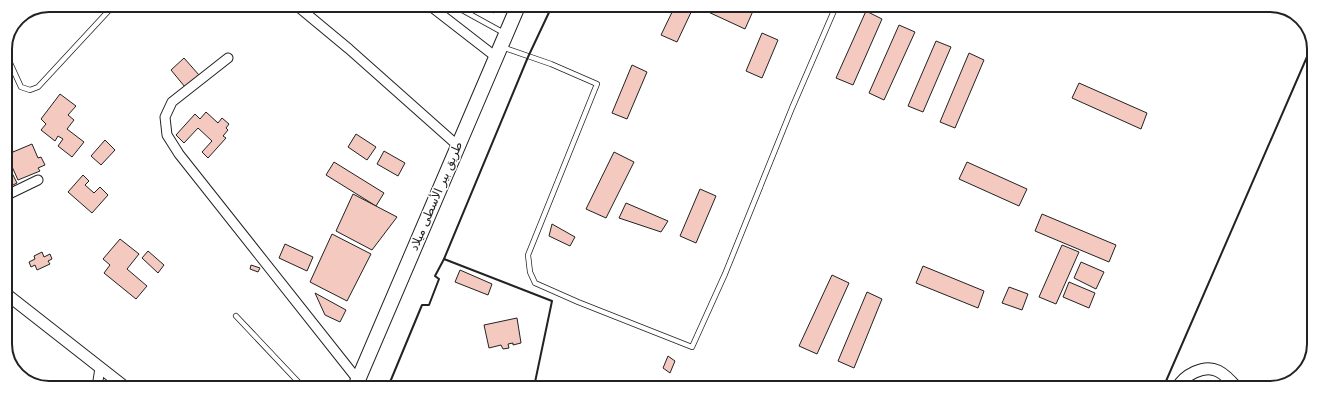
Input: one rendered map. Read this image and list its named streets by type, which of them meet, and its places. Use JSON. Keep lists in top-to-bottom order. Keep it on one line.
{"streets":{"main road":["طريق بير الأسطى ميلاد"]}}
